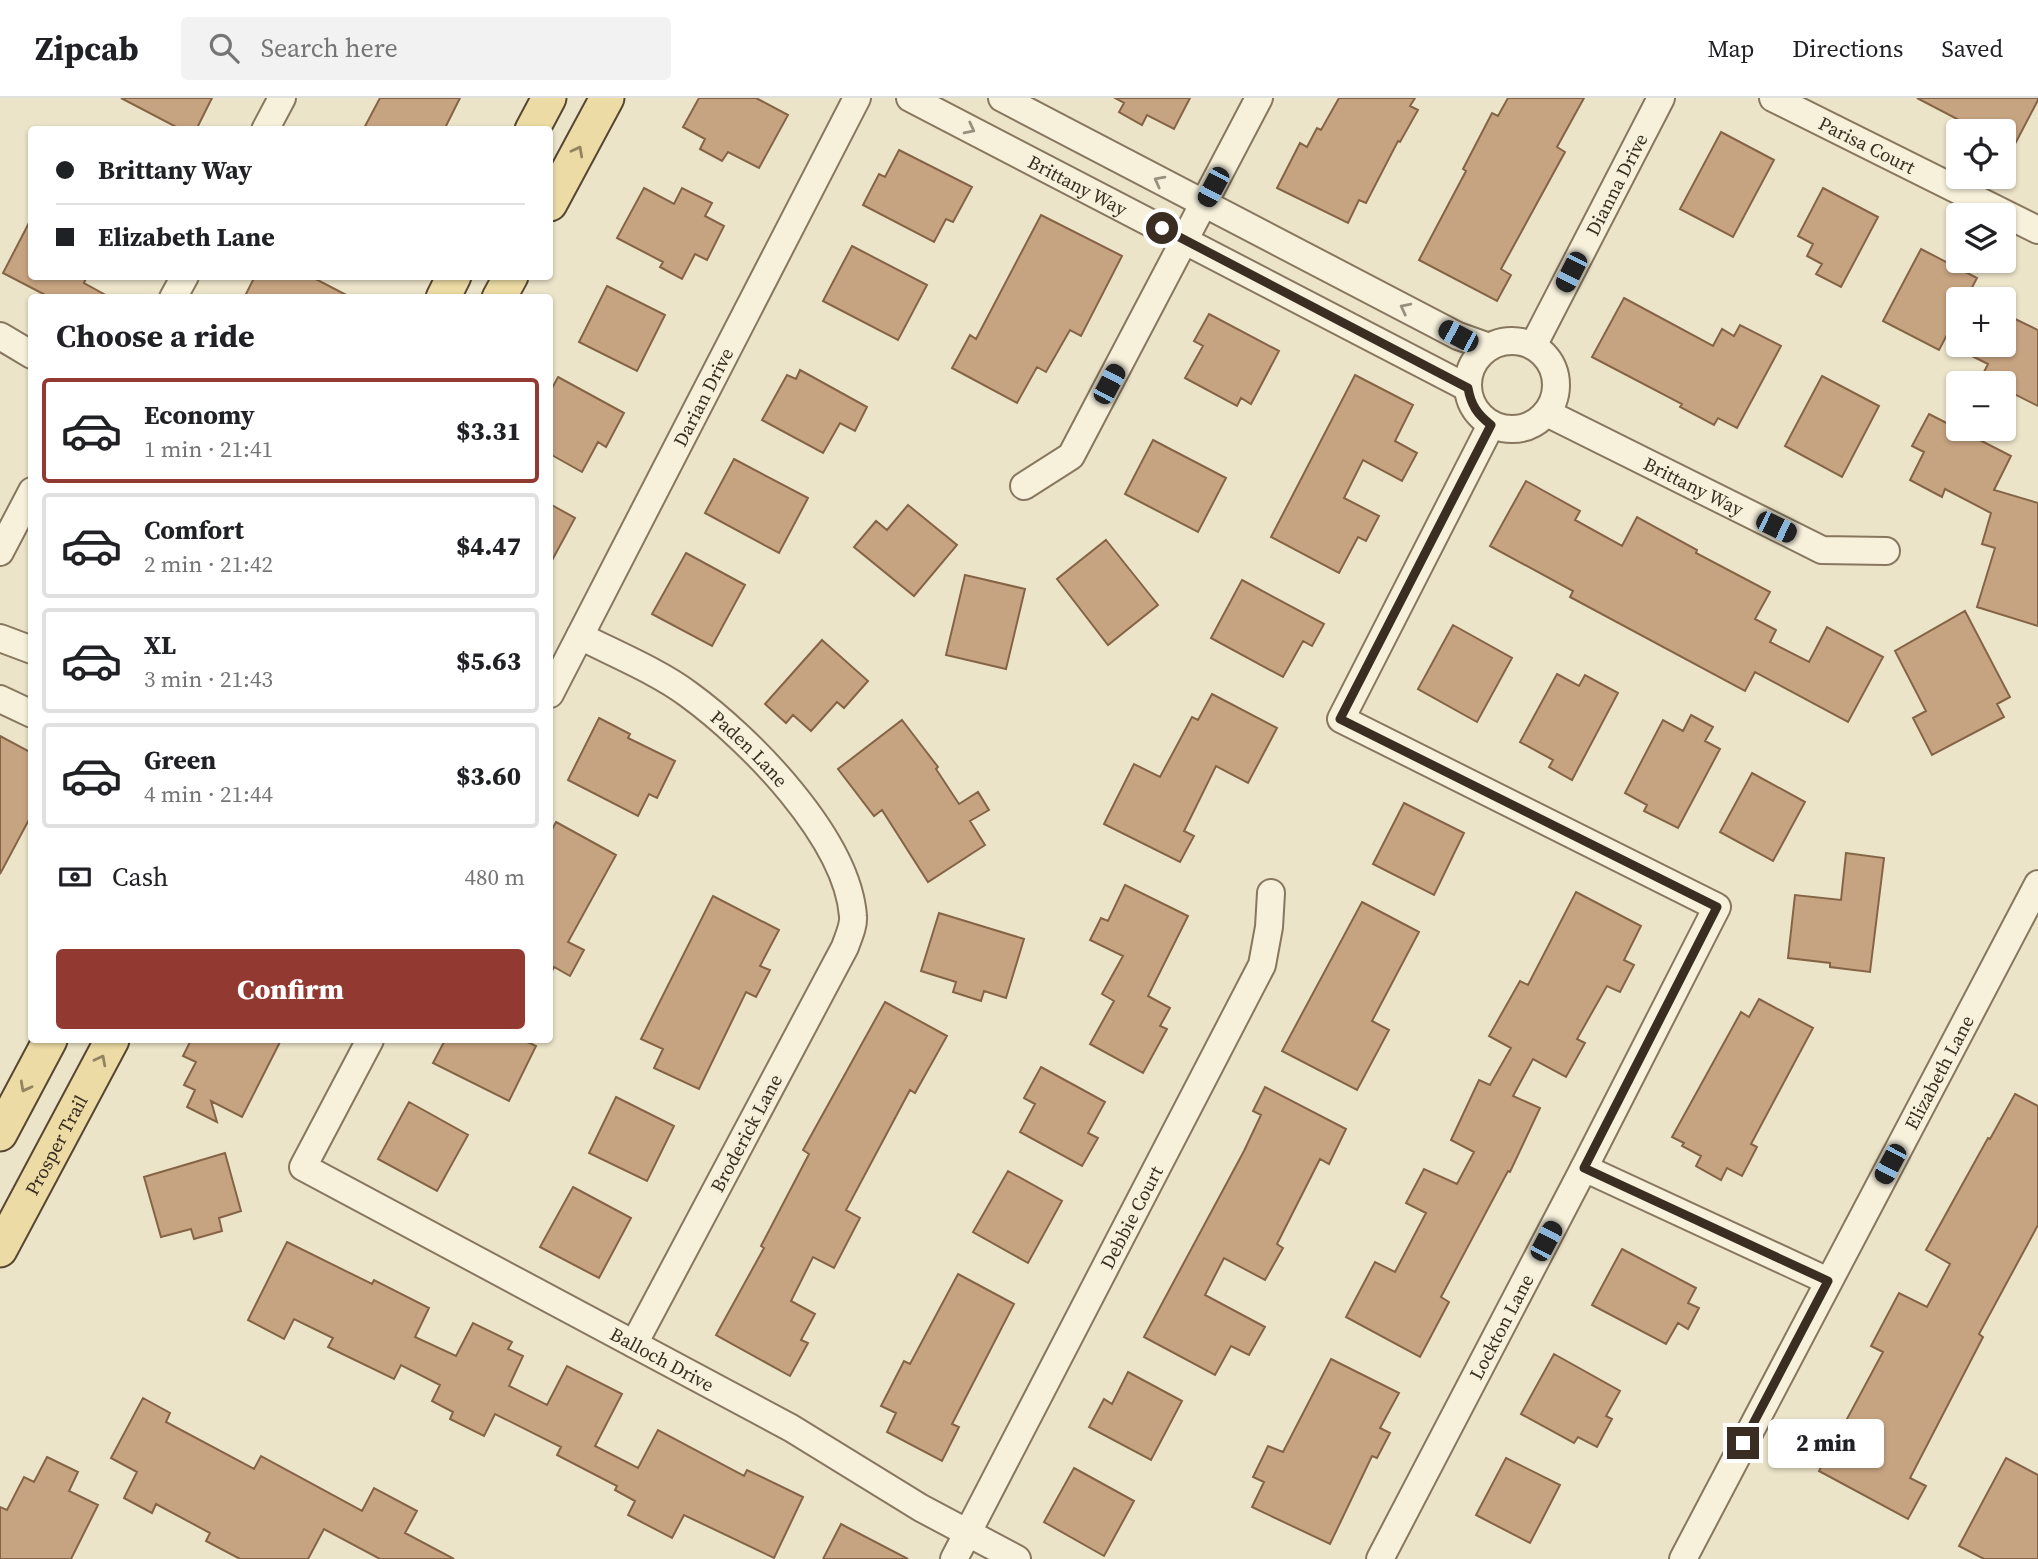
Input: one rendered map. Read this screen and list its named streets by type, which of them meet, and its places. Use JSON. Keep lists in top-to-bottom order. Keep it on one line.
{"streets":{"main road":["Prosper Trail"],"street":["Parisa Court","Brittany Way","Dianna Drive","Darian Drive","Paden Lane","Elizabeth Lane","Broderick Lane","Debbie Court","Lockton Lane","Balloch Drive"]},"crossings":[["Brittany Way","Dianna Drive"],["Brittany Way","Lockton Lane"],["Dianna Drive","Lockton Lane"],["Darian Drive","Paden Lane"],["Paden Lane","Broderick Lane"],["Broderick Lane","Balloch Drive"],["Debbie Court","Balloch Drive"]],"page":{"header":"Zipcab","search":"Search here","nav":["Map","Directions","Saved"],"map_buttons":["+","−"],"banner":["Brittany Way","Elizabeth Lane"],"heading":"Choose a ride","list":[{"name":"Economy","note":"1 min · 21:41","value":"$3.31"},{"name":"Comfort","note":"2 min · 21:42","value":"$4.47"},{"name":"XL","note":"3 min · 21:43","value":"$5.63"},{"name":"Green","note":"4 min · 21:44","value":"$3.60"}],"pay":["Cash","480 m"],"buttons":"Confirm","bubble":"2 min"}}
